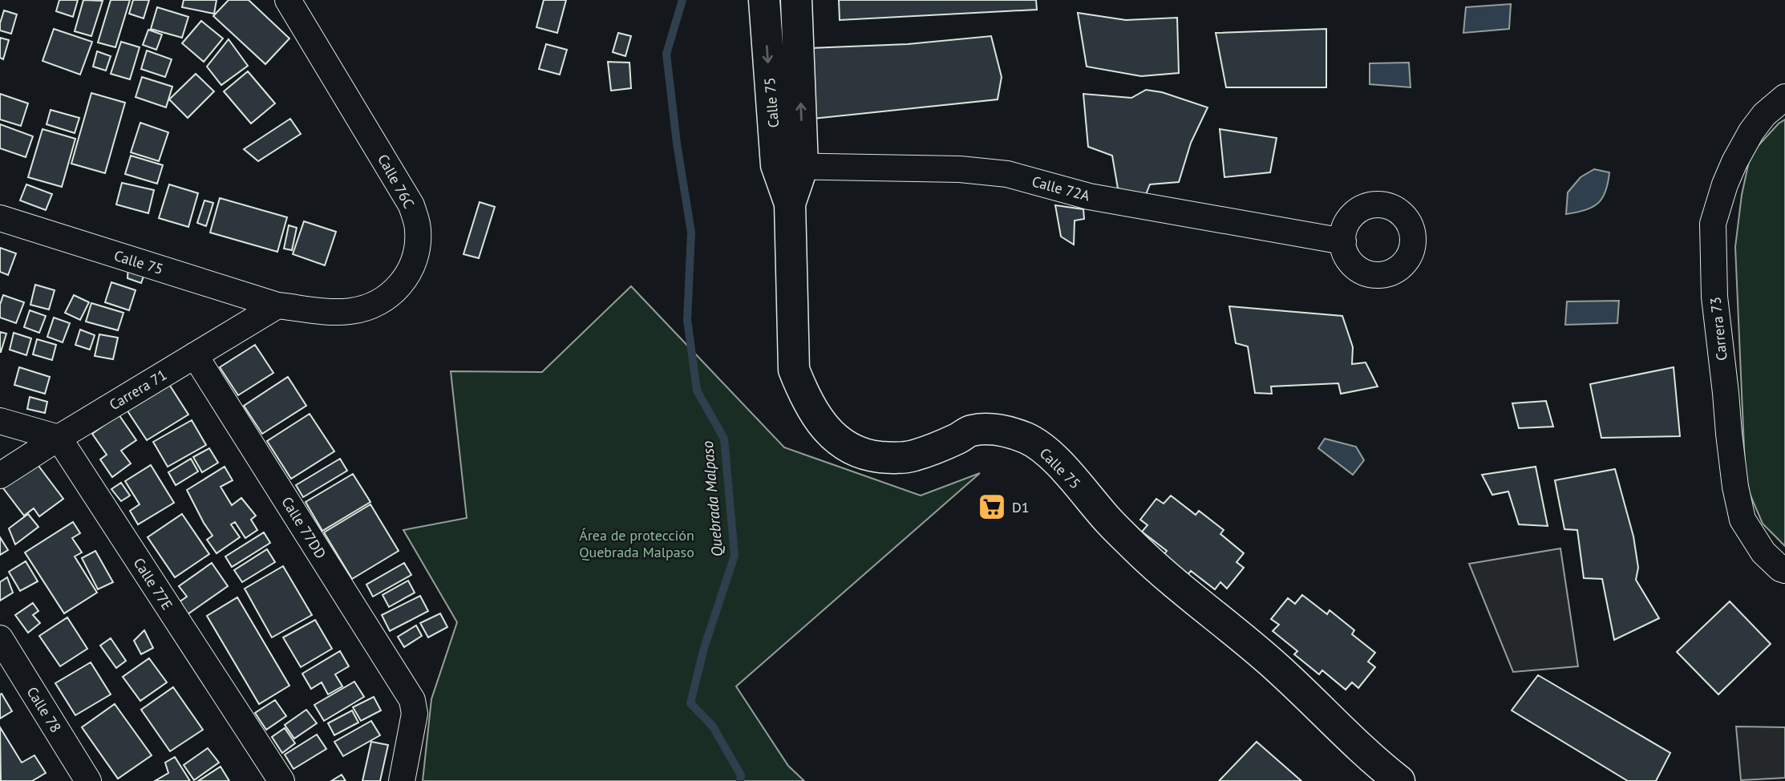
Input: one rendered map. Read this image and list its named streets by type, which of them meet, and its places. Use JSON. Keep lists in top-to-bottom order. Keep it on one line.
{"streets":{"street":["Calle 75","Calle 76C","Calle 72A","Carrera 73","Carrera 71","Calle 77DD","Calle 77E","Calle 78"]},"crossings":[["Calle 75","Calle 76C"],["Calle 75","Calle 72A"],["Calle 75","Carrera 71"],["Calle 76C","Carrera 71"],["Carrera 71","Calle 77DD"],["Carrera 71","Calle 77E"]],"water":["Quebrada Malpaso"],"parks":["Área de protección Quebrada Malpaso"],"places":{"supermarket":["D1"]}}
